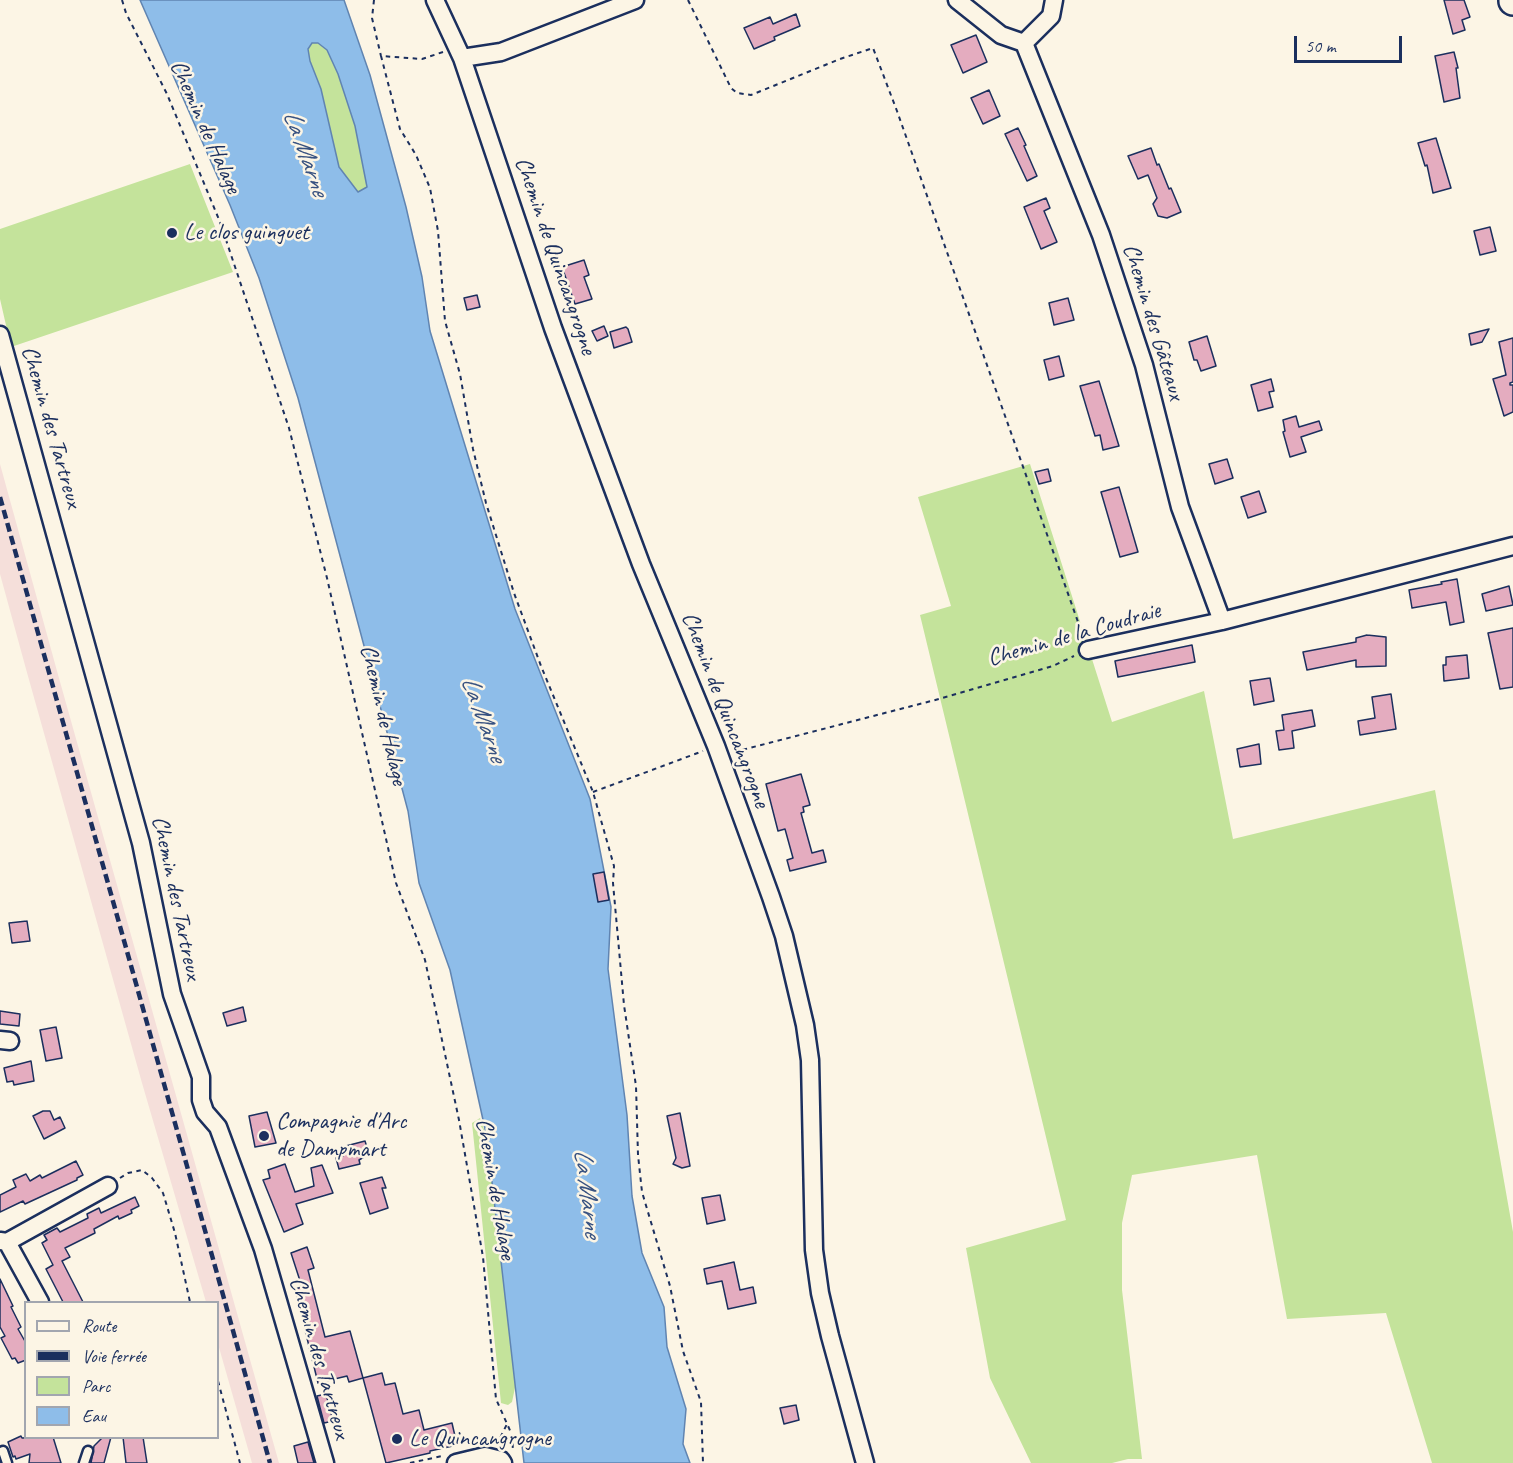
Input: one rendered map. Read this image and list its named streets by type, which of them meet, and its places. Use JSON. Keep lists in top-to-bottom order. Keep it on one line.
{"streets":{"street":["Chemin de Quincangrogne","Chemin des Gâteaux","Chemin des Tartreux","Chemin de la Coudraie"],"path":["Chemin de Halage"]},"crossings":[["Chemin de Quincangrogne","Chemin de la Coudraie"],["Chemin des Gâteaux","Chemin de la Coudraie"]],"water":["La Marne"],"places":["Le clos guinguet","Compagnie d'Arc de Dampmart","Le Quincangrogne"],"legend":["Route","Voie ferrée","Parc","Eau"],"scale_bar":"50 m"}
